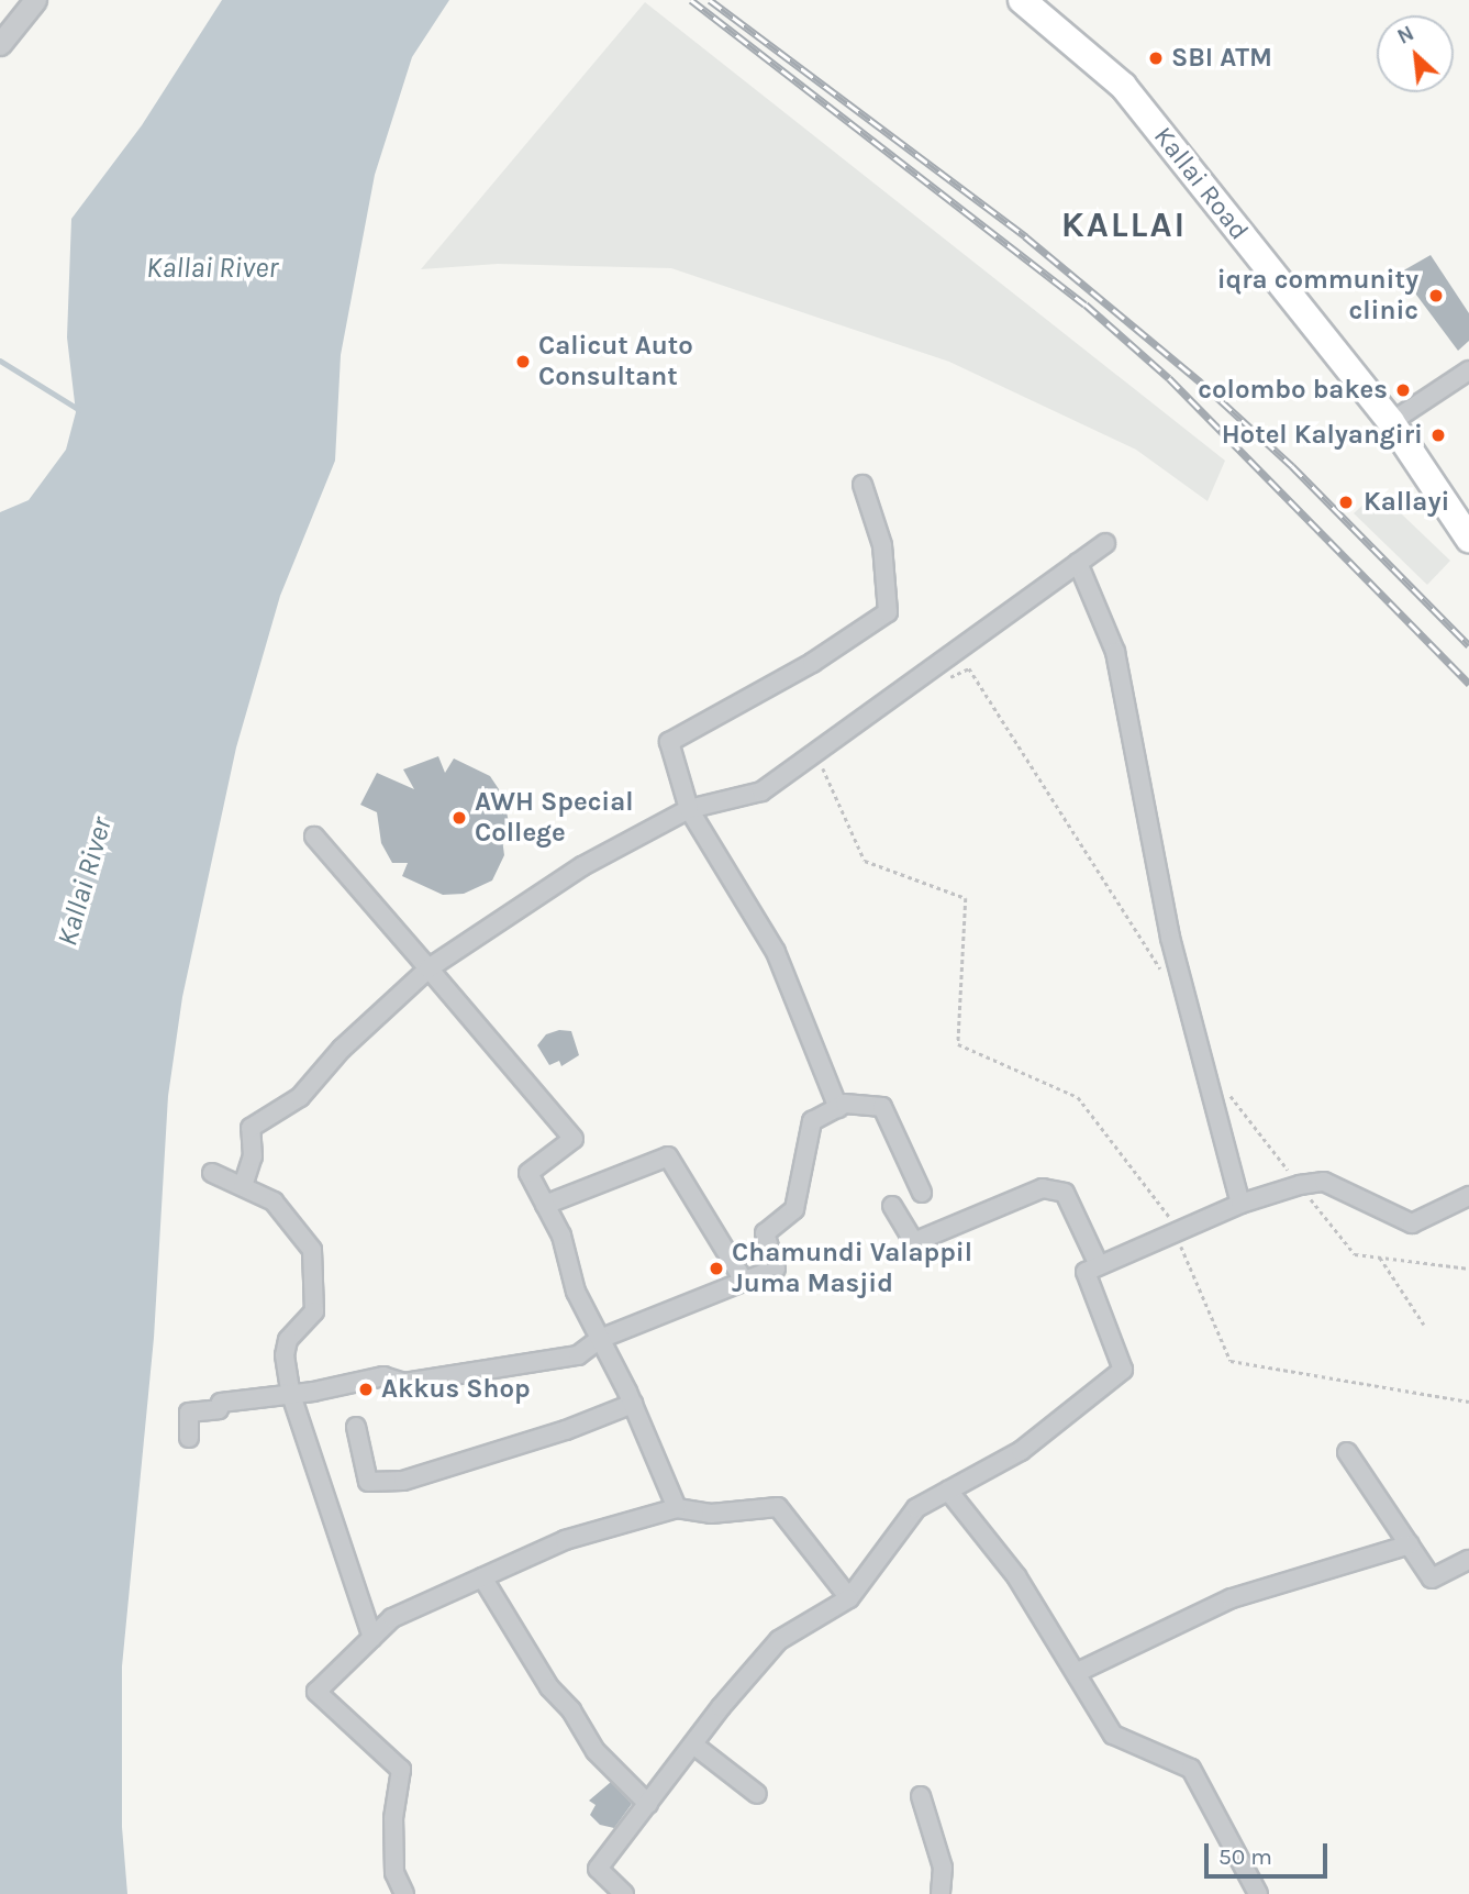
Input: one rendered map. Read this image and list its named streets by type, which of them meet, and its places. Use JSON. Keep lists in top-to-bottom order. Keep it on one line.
{"streets":{"main road":["Kallai Road"]},"districts":["KALLAI"],"water":["Kallai River"],"places":["SBI ATM","iqra community clinic","Calicut Auto Consultant","colombo bakes","Hotel Kalyangiri","Kallayi","AWH Special College","Chamundi Valappil Juma Masjid","Akkus Shop"],"scale_bar":"50 m","north":"top left"}
